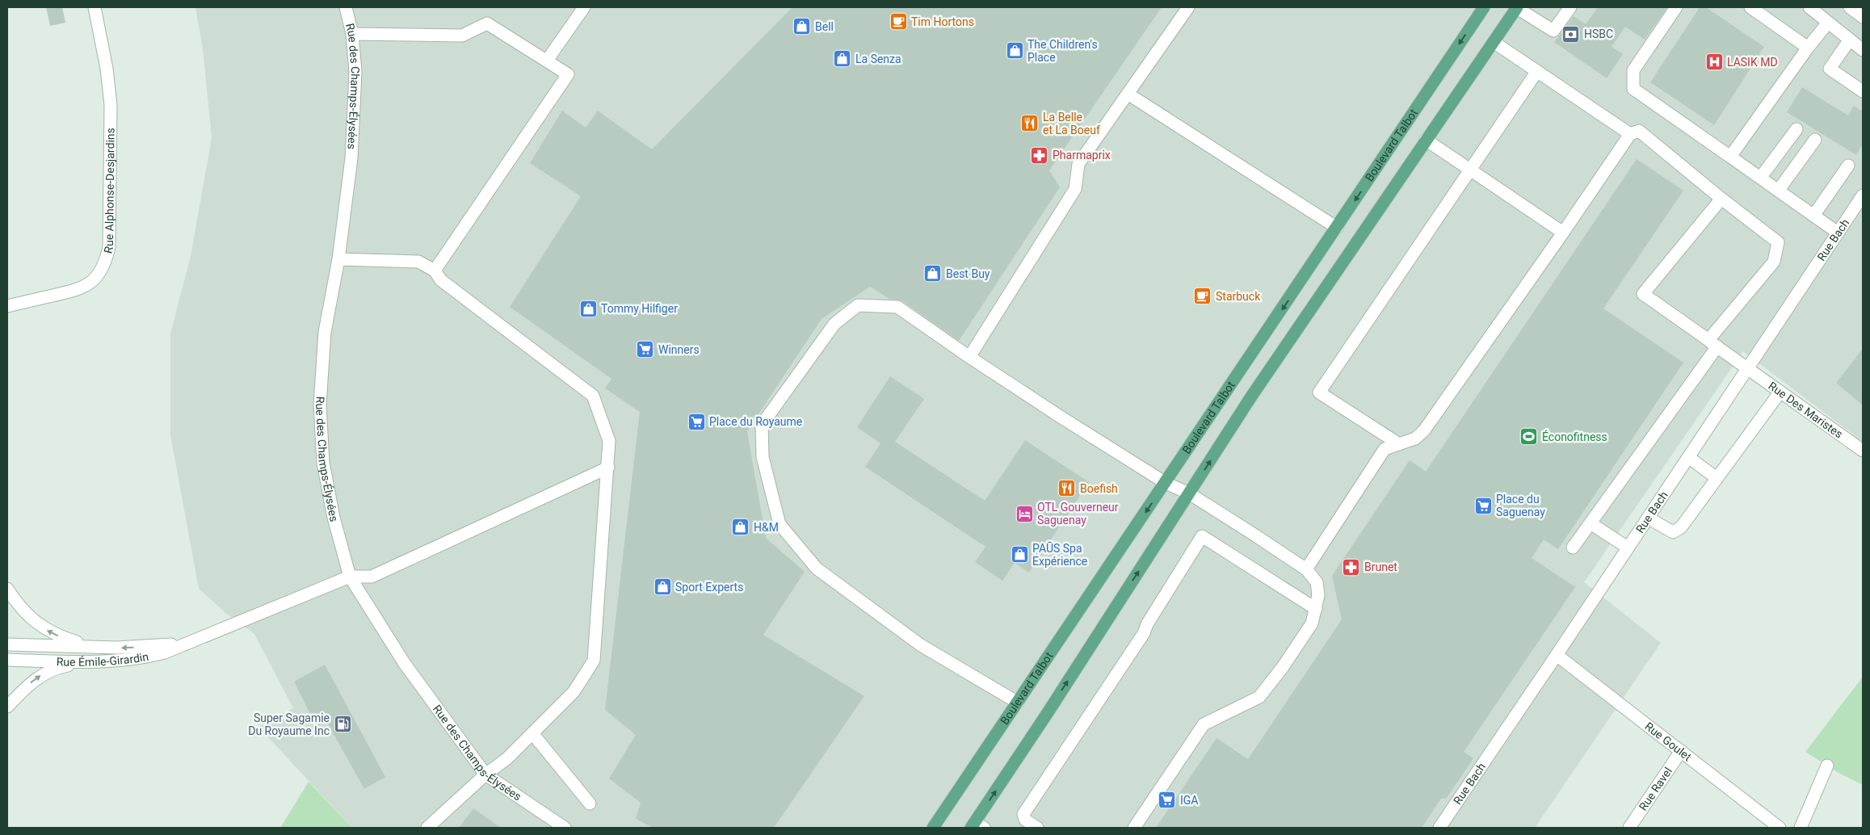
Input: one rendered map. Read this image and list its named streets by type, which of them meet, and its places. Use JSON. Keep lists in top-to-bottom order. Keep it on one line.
{"streets":{"main road":["Boulevard Talbot"],"street":["Rue des Champs-Élysées","Rue Alphonse-Desjardins","Rue Bach","Rue Des Maristes","Rue Émile-Girardin","Rue Goulet","Rue Ravel"]},"crossings":[["Rue des Champs-Élysées","Rue Émile-Girardin"],["Rue Bach","Rue Des Maristes"],["Rue Bach","Rue Goulet"],["Rue Goulet","Rue Ravel"]],"places":{"cafe":["Tim Hortons","Starbuck"],"shop":["Bell","The Children's Place","La Senza","Best Buy","Tommy Hilfiger","H&M","PAŪS Spa Expérience","Sport Experts"],"bank":["HSBC"],"hospital":["LASIK MD"],"restaurant":["La Belle et La Boeuf","Boefish"],"pharmacy":["Pharmaprix","Brunet"],"supermarket":["Winners","Place du Royaume","Place du Saguenay","IGA"],"sports":["Éconofitness"],"hotel":["OTL Gouverneur Saguenay"],"fuel station":["Super Sagamie Du Royaume Inc"]}}
